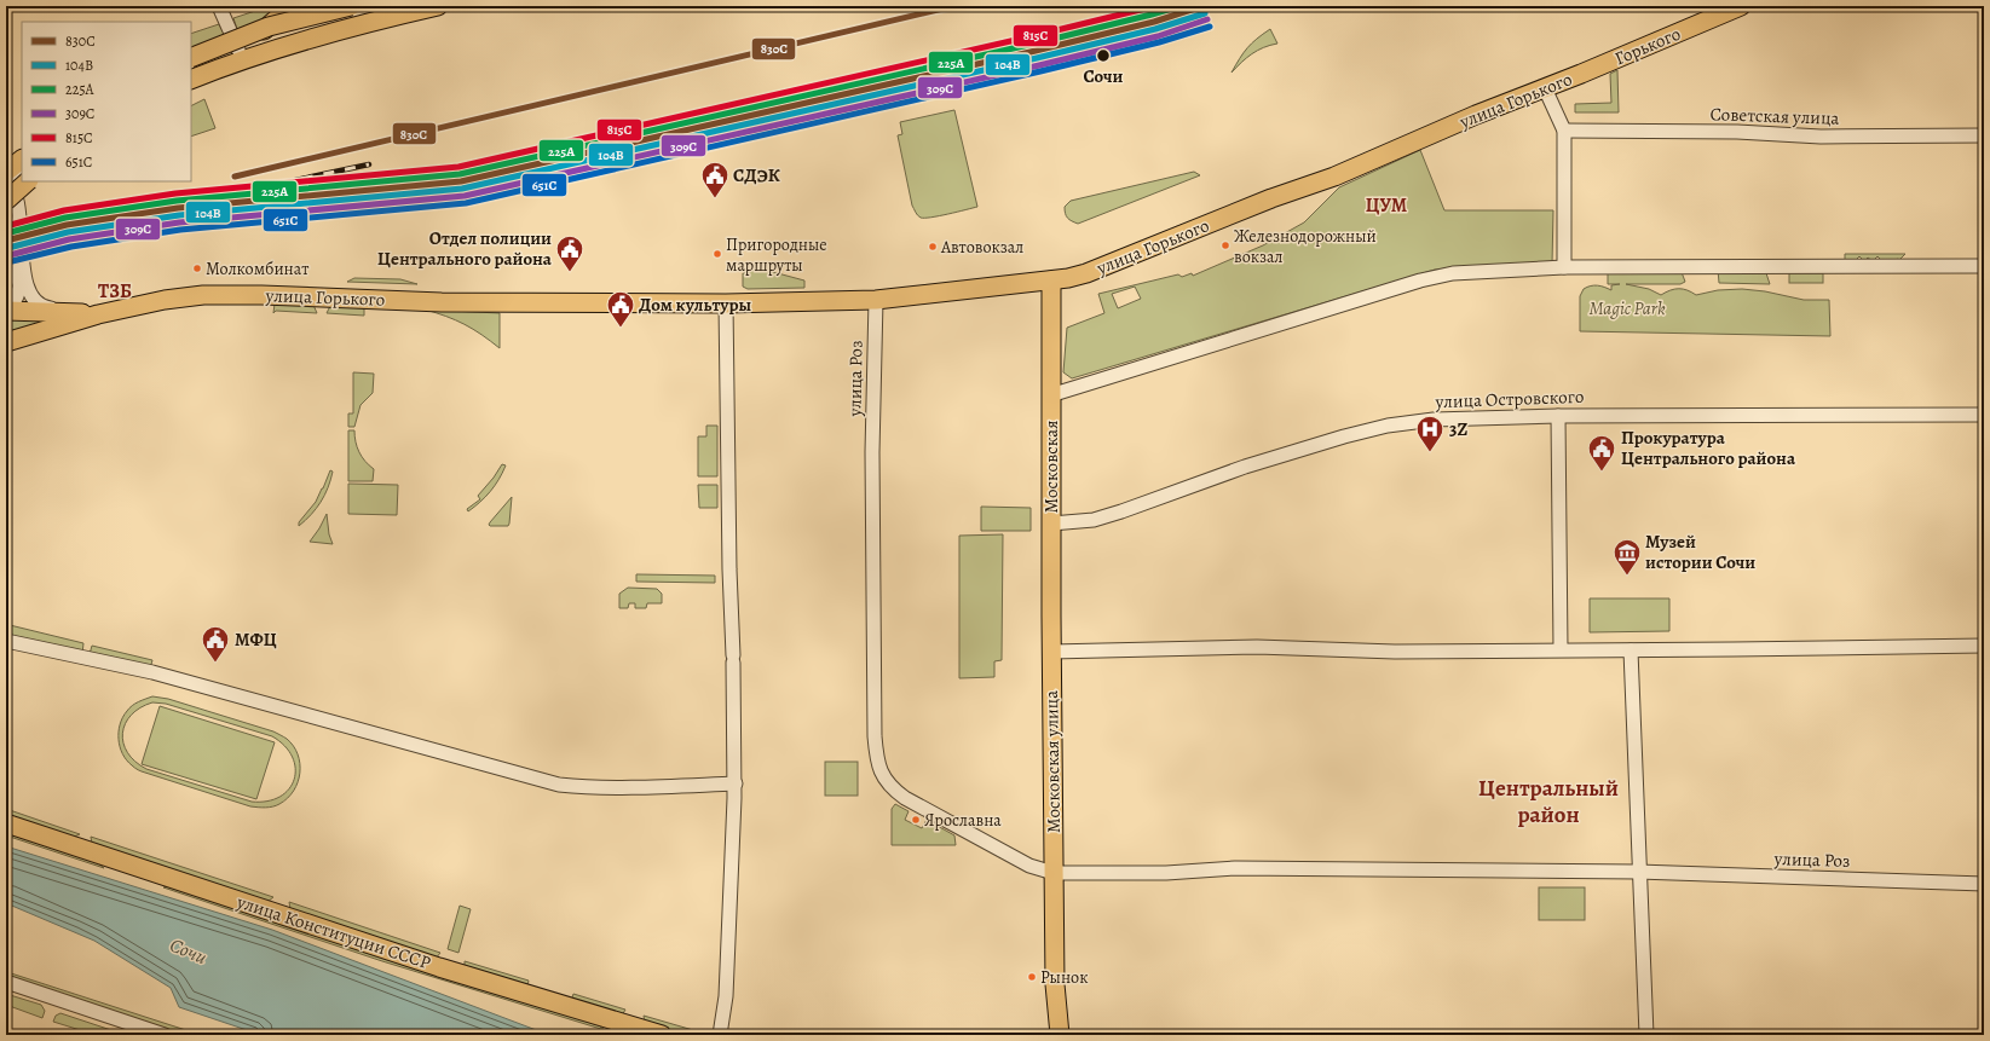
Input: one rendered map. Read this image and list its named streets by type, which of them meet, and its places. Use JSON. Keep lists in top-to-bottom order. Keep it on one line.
{"streets":{"main road":["Горького","улица Горького","Московская","Московская улица","улица Конституции СССР"],"street":["Советская улица","улица Роз","улица Островского"]},"crossings":[["Горького","улица Горького"],["улица Горького","улица Роз"],["улица Горького","Московская"],["улица Роз","Московская улица"],["улица Островского","Московская"],["Московская","Московская улица"]],"districts":["ЦУМ","ТЗБ","Центральный район"],"water":["Сочи"],"parks":["Magic Park"],"places":{"other":["Сочи","Железнодорожный вокзал","Автовокзал","Пригородные маршруты","Молкомбинат","Ярославна","Рынок"],"public building":["СДЭК","Отдел полиции Центрального района","Дом культуры","Прокуратура Центрального района","МФЦ"],"hospital":["3Z"],"museum":["Музей истории Сочи"]},"lines":["transit line 830С","transit line 225А","transit line 815С","transit line 104В","transit line 309С","transit line 651С"],"legend":["830С","104В","225А","309С","815С","651С"]}
